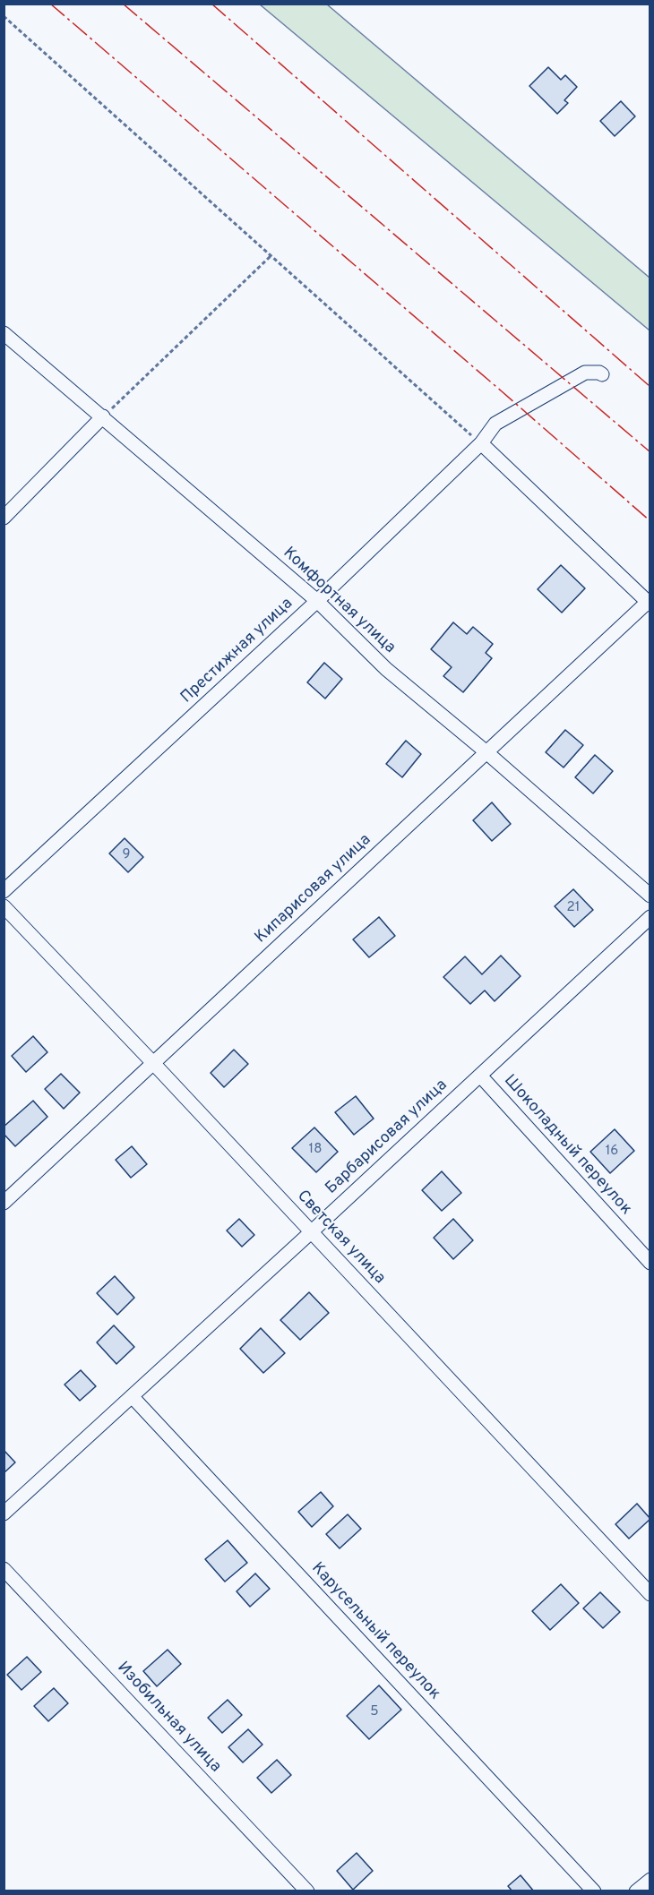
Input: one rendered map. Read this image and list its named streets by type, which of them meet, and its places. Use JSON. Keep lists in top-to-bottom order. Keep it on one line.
{"streets":{"street":["Комфортная улица","Престижная улица","Кипарисовая улица","Барбарисовая улица","Шоколадный переулок","Светская улица","Карусельный переулок","Изобильная улица"]},"crossings":[["Комфортная улица","Престижная улица"],["Комфортная улица","Кипарисовая улица"],["Кипарисовая улица","Светская улица"],["Барбарисовая улица","Шоколадный переулок"],["Барбарисовая улица","Светская улица"],["Барбарисовая улица","Карусельный переулок"]],"house_numbers":["9","21","18","16","5"]}
